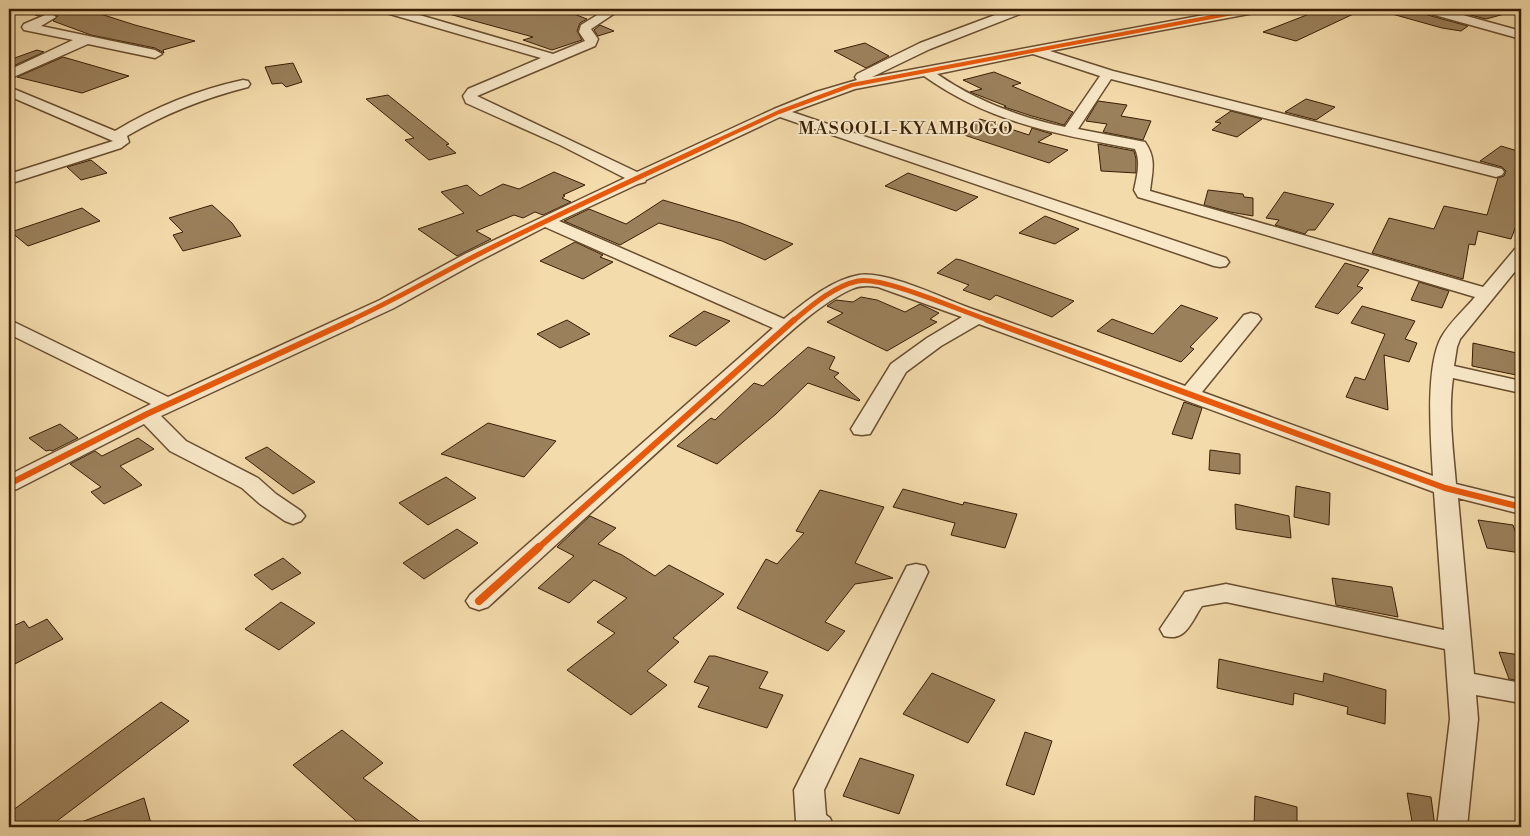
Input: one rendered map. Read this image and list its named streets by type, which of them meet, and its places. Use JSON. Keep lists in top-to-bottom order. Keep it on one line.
{"districts":["MASOOLI-KYAMBOGO"]}
